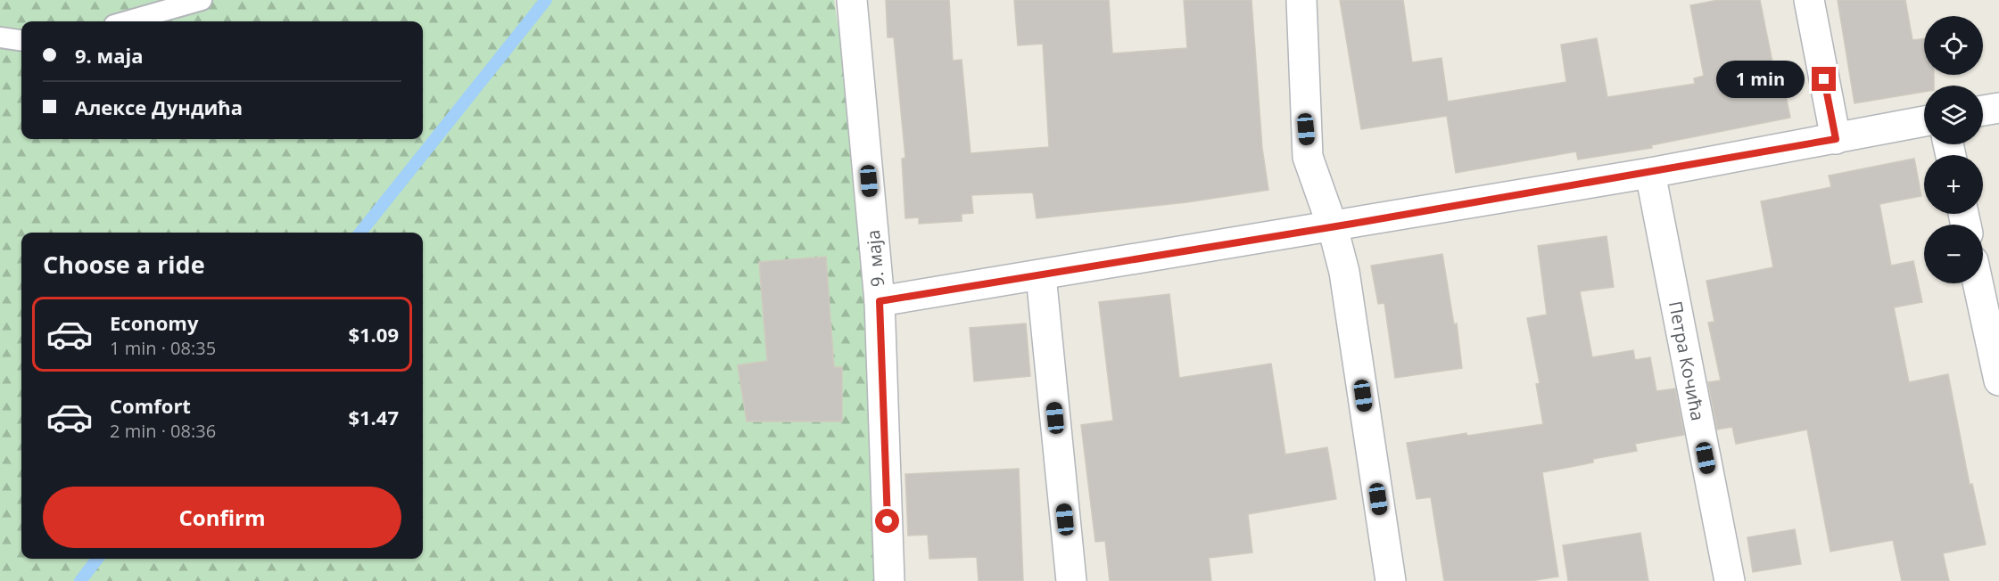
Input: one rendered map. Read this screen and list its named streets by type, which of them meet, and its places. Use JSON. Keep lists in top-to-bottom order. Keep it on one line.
{"streets":{"street":["9. маја","Петра Кочића"]},"page":{"map_buttons":["+","−"],"banner":["9. маја","Алексе Дундића"],"bubble":"1 min","heading":"Choose a ride","list":[{"name":"Economy","note":"1 min · 08:35","value":"$1.09"},{"name":"Comfort","note":"2 min · 08:36","value":"$1.47"}],"buttons":"Confirm"}}
